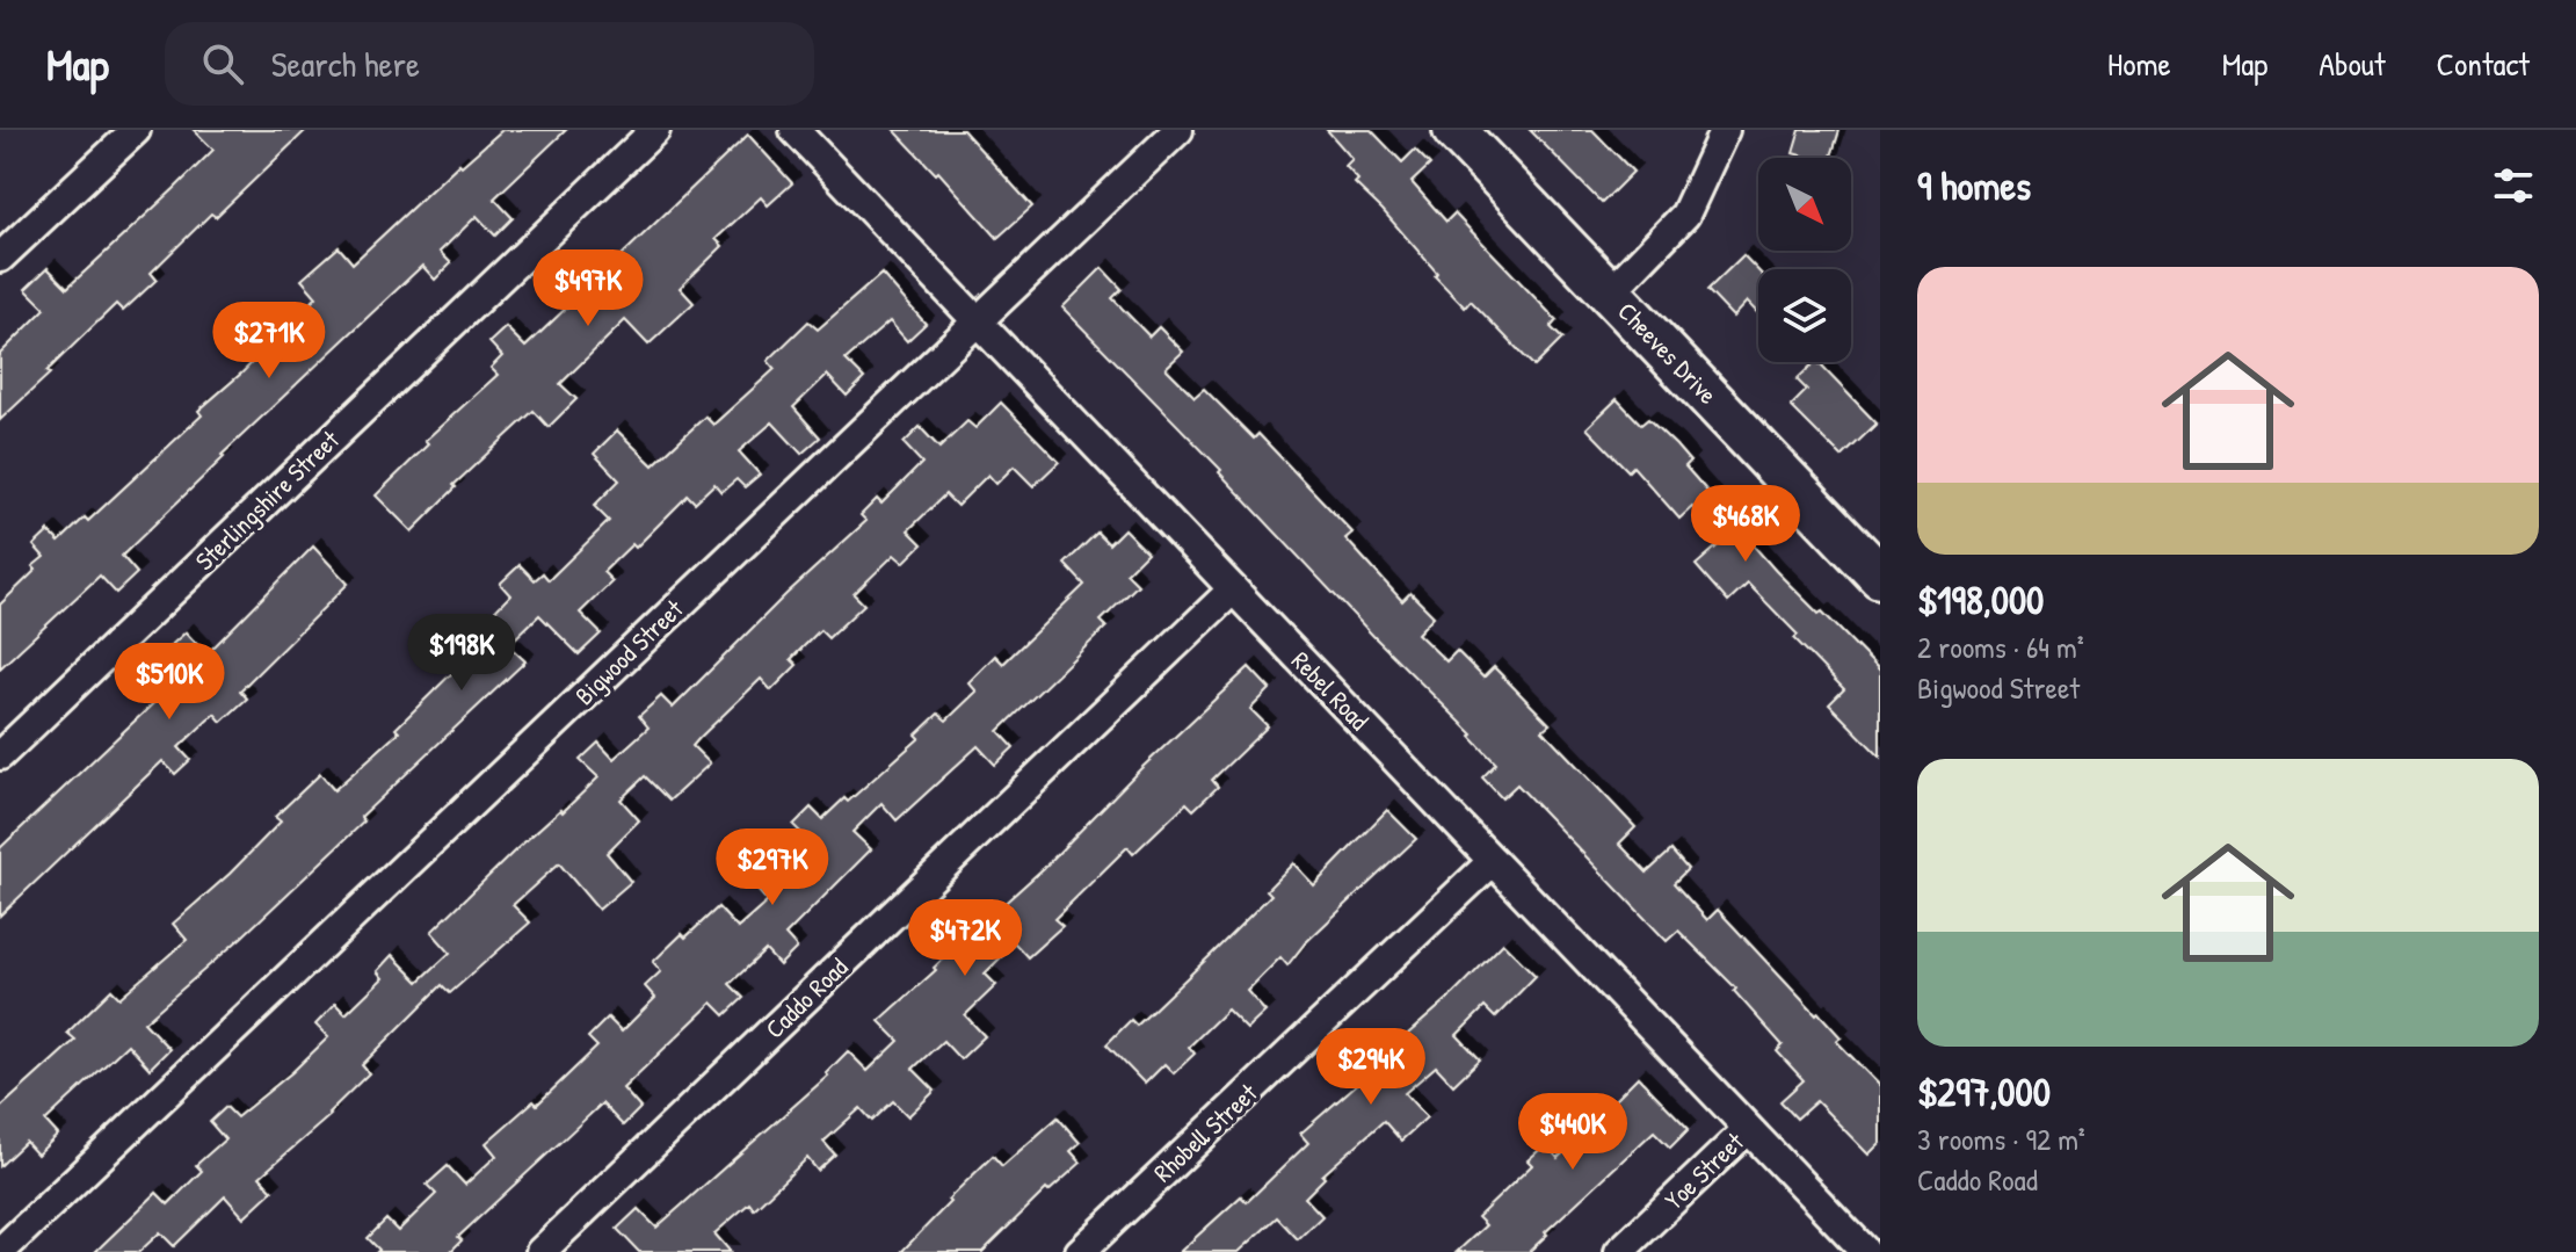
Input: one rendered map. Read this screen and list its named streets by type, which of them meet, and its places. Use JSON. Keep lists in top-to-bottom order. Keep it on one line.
{"streets":{"street":["Cheeves Drive","Sterlingshire Street","Bigwood Street","Rebel Road","Caddo Road","Rhobell Street","Yoe Street"]},"crossings":[["Bigwood Street","Rebel Road"],["Rebel Road","Caddo Road"],["Rebel Road","Rhobell Street"],["Rebel Road","Yoe Street"]],"north":"bottom right","page":{"header":"Map","search":"Search here","nav":["Home","Map","About","Contact"],"heading":"9 homes","list":[{"name":"$198,000","note":"2 rooms · 64 m² · Bigwood Street"},{"name":"$297,000","note":"3 rooms · 92 m² · Caddo Road"}],"price":["$497K","$271K","$468K","$198K","$510K","$297K","$472K","$294K","$440K"]}}
